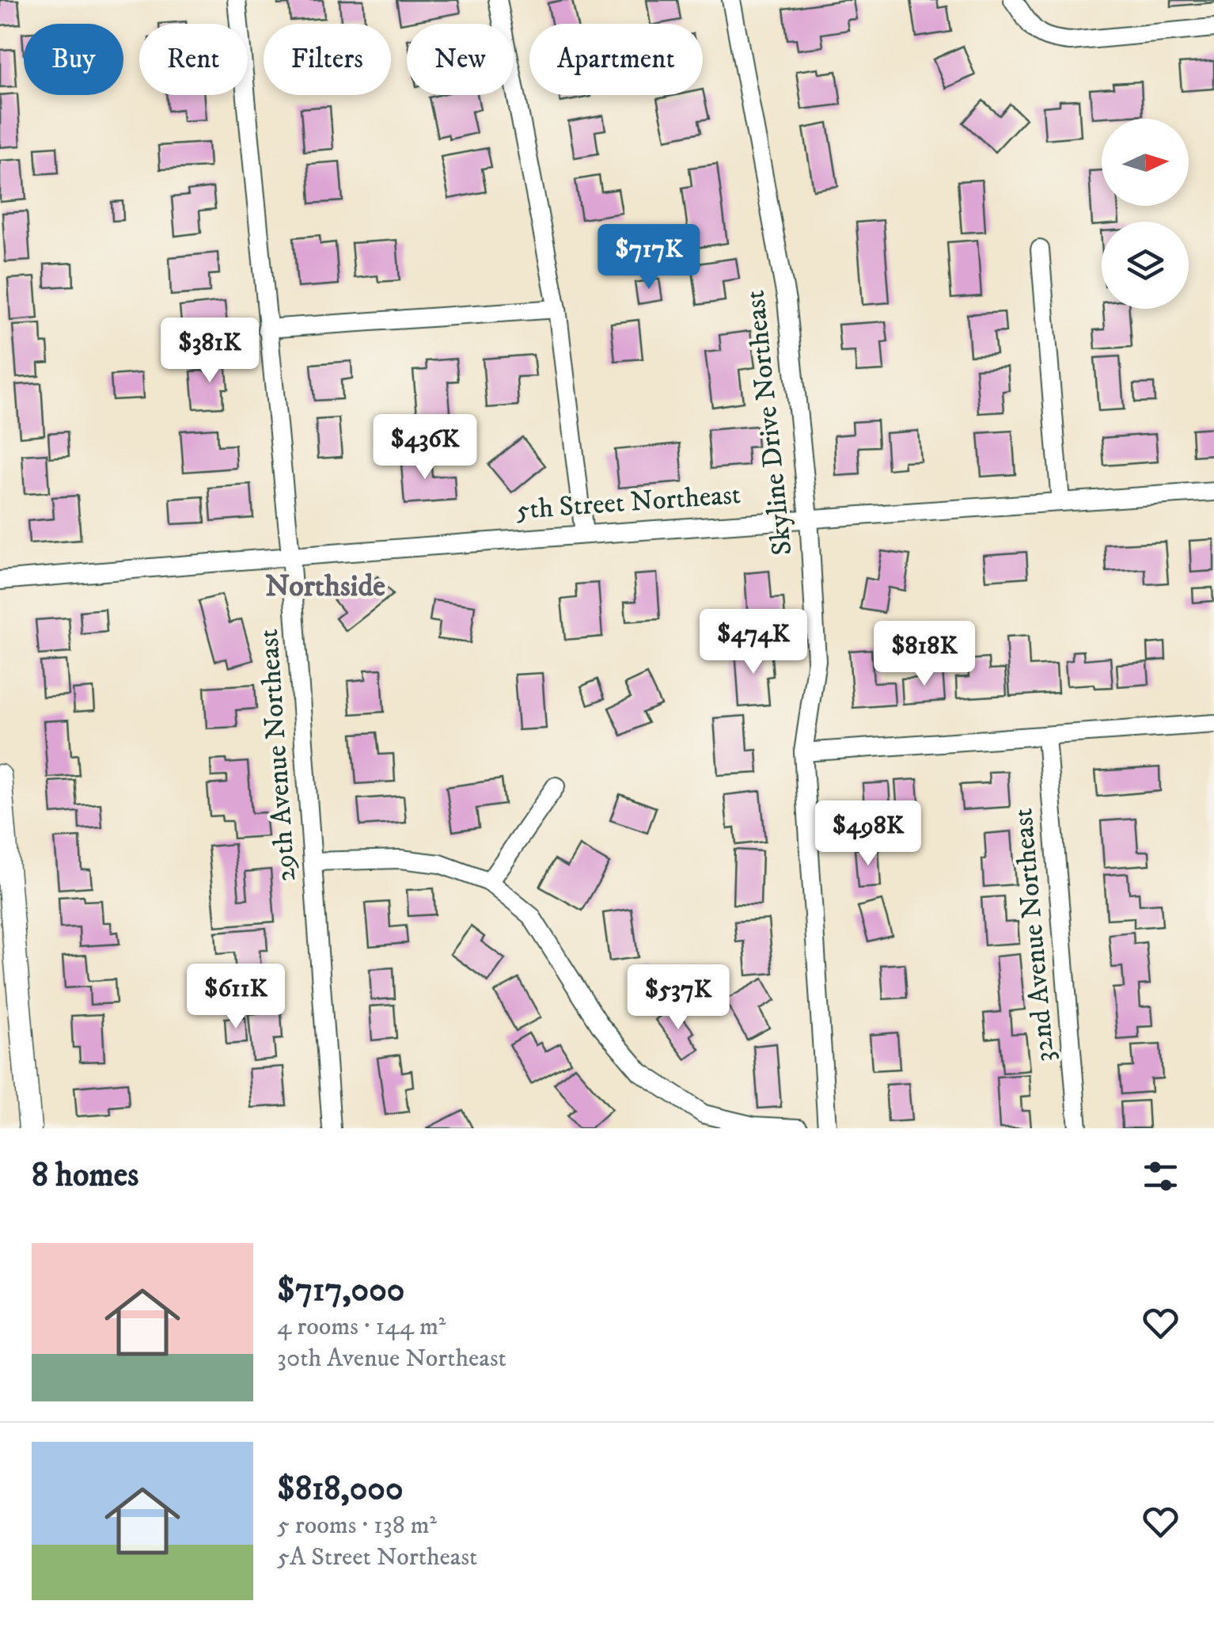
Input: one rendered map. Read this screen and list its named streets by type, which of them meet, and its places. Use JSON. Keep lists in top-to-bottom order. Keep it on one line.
{"streets":{"street":["Skyline Drive Northeast","5th Street Northeast","29th Avenue Northeast","32nd Avenue Northeast"]},"crossings":[["Skyline Drive Northeast","5th Street Northeast"],["5th Street Northeast","29th Avenue Northeast"]],"districts":["Northside"],"north":"right","page":{"chip":["Buy","Rent","Filters","New","Apartment"],"price":["$717K","$381K","$436K","$474K","$818K","$498K","$611K","$537K"],"heading":"8 homes","list":[{"name":"$717,000","note":"4 rooms · 144 m² · 30th Avenue Northeast"},{"name":"$818,000","note":"5 rooms · 138 m² · 5A Street Northeast"}]}}
